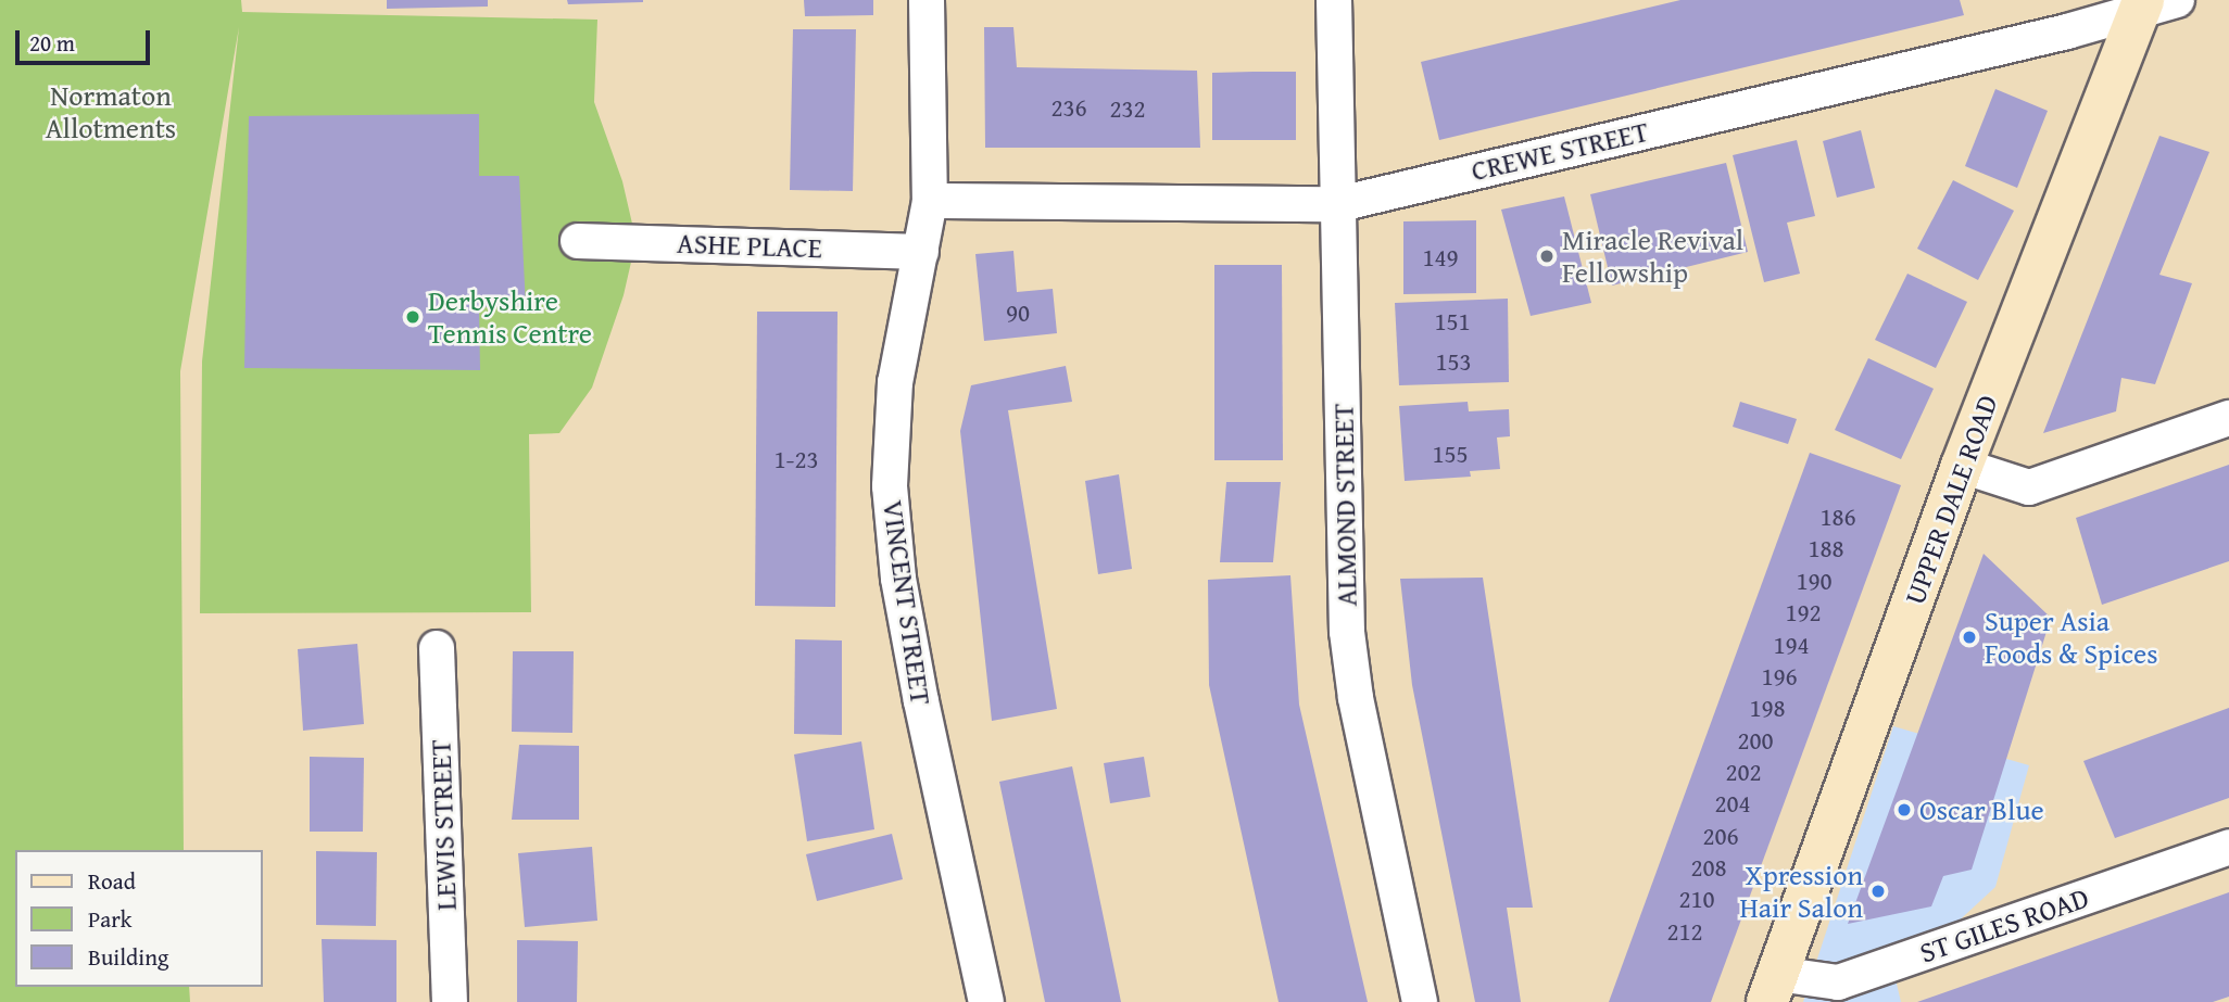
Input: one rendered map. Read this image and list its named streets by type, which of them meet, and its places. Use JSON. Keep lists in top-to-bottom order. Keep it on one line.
{"streets":{"street":["CREWE STREET","ASHE PLACE","UPPER DALE ROAD","ALMOND STREET","VINCENT STREET","LEWIS STREET","ST GILES ROAD"]},"crossings":[["CREWE STREET","UPPER DALE ROAD"],["CREWE STREET","ALMOND STREET"],["CREWE STREET","VINCENT STREET"],["ASHE PLACE","VINCENT STREET"],["UPPER DALE ROAD","ST GILES ROAD"]],"parks":["Normaton Allotments"],"places":["Miracle Revival Fellowship","Derbyshire Tennis Centre","Super Asia Foods & Spices","Oscar Blue","Xpression Hair Salon"],"house_numbers":["236","232","149","90","151","153","155","1-23","186","188","190","192","194","196","198","200","202","204","206","208","210","212"],"legend":["Road","Park","Building"],"scale_bar":"20 m"}
